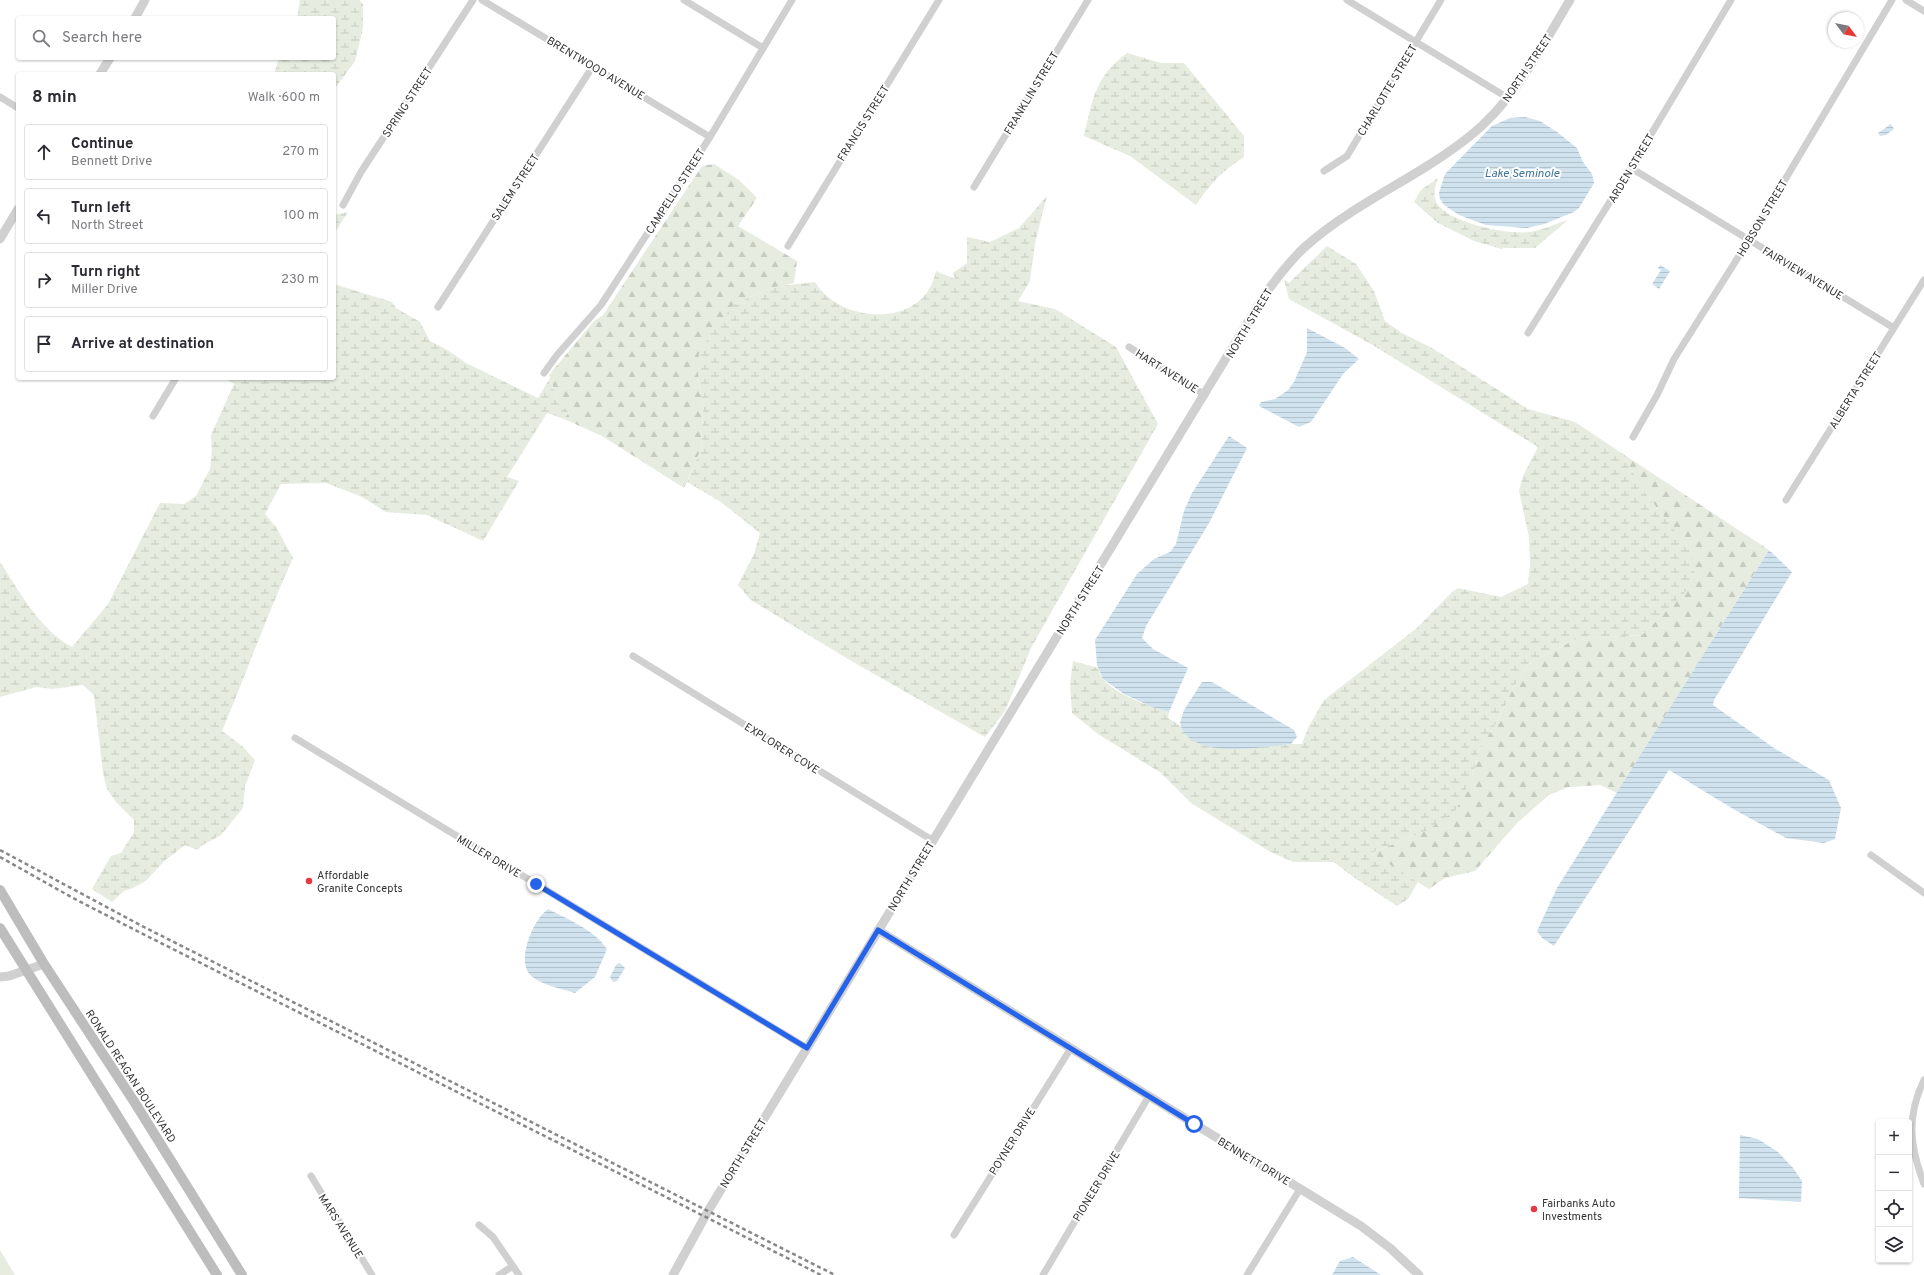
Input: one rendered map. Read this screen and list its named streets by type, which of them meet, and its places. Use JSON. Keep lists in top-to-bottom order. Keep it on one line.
{"streets":{"main road":["RONALD REAGAN BOULEVARD"],"street":["BRENTWOOD AVENUE","NORTH STREET","CHARLOTTE STREET","FRANKLIN STREET","SPRING STREET","FRANCIS STREET","ARDEN STREET","SALEM STREET","CAMPELLO STREET","HOBSON STREET","FAIRVIEW AVENUE","HART AVENUE","ALBERTA STREET","EXPLORER COVE","MILLER DRIVE","POYNER DRIVE","BENNETT DRIVE","PIONEER DRIVE","MARS AVENUE"]},"crossings":[["BRENTWOOD AVENUE","SALEM STREET"],["BRENTWOOD AVENUE","CAMPELLO STREET"],["NORTH STREET","HART AVENUE"],["NORTH STREET","EXPLORER COVE"],["NORTH STREET","MILLER DRIVE"],["NORTH STREET","BENNETT DRIVE"],["ARDEN STREET","FAIRVIEW AVENUE"],["HOBSON STREET","FAIRVIEW AVENUE"],["FAIRVIEW AVENUE","ALBERTA STREET"],["POYNER DRIVE","BENNETT DRIVE"],["BENNETT DRIVE","PIONEER DRIVE"]],"water":["Lake Seminole"],"places":["Affordable Granite Concepts","Fairbanks Auto Investments"],"north":"bottom right","page":{"search":"Search here","heading":["8 min","Walk · 600 m"],"list":[["Continue","Bennett Drive","270 m"],["Turn left","North Street","100 m"],["Turn right","Miller Drive","230 m"],"Arrive at destination"],"map_buttons":["+","−"]}}
